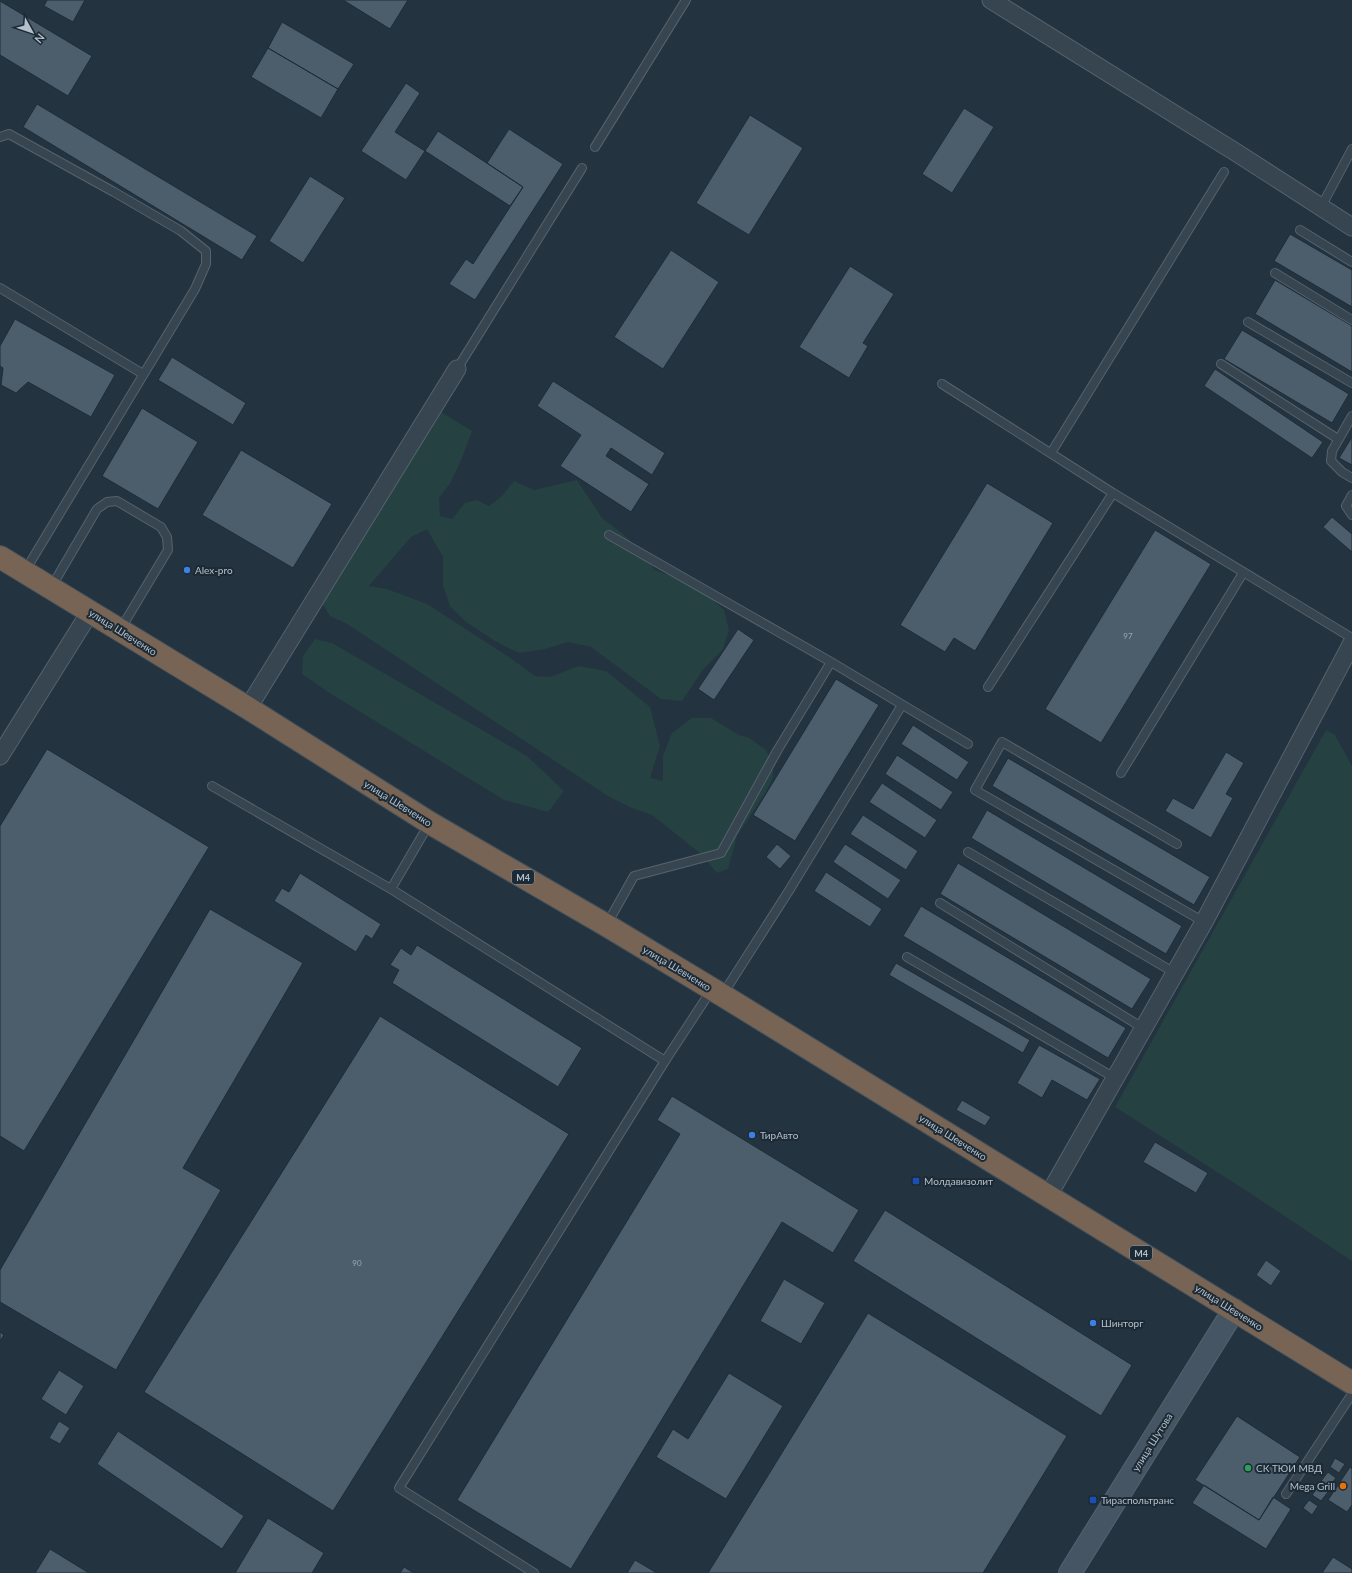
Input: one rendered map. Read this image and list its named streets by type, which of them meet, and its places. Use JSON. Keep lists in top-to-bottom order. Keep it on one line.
{"streets":{"highway":["улица Шевченко","M4"],"street":["улица Шутова"]},"crossings":[["улица Шевченко","улица Шутова"]],"places":{"other":["Alex-pro","ТирАвто","Шинторг","СК ТЮИ МВД","Mega Grill"],"transit":["Молдавизолит","Тираспольтранс"]},"house_numbers":["97","90"],"north":"bottom right"}
